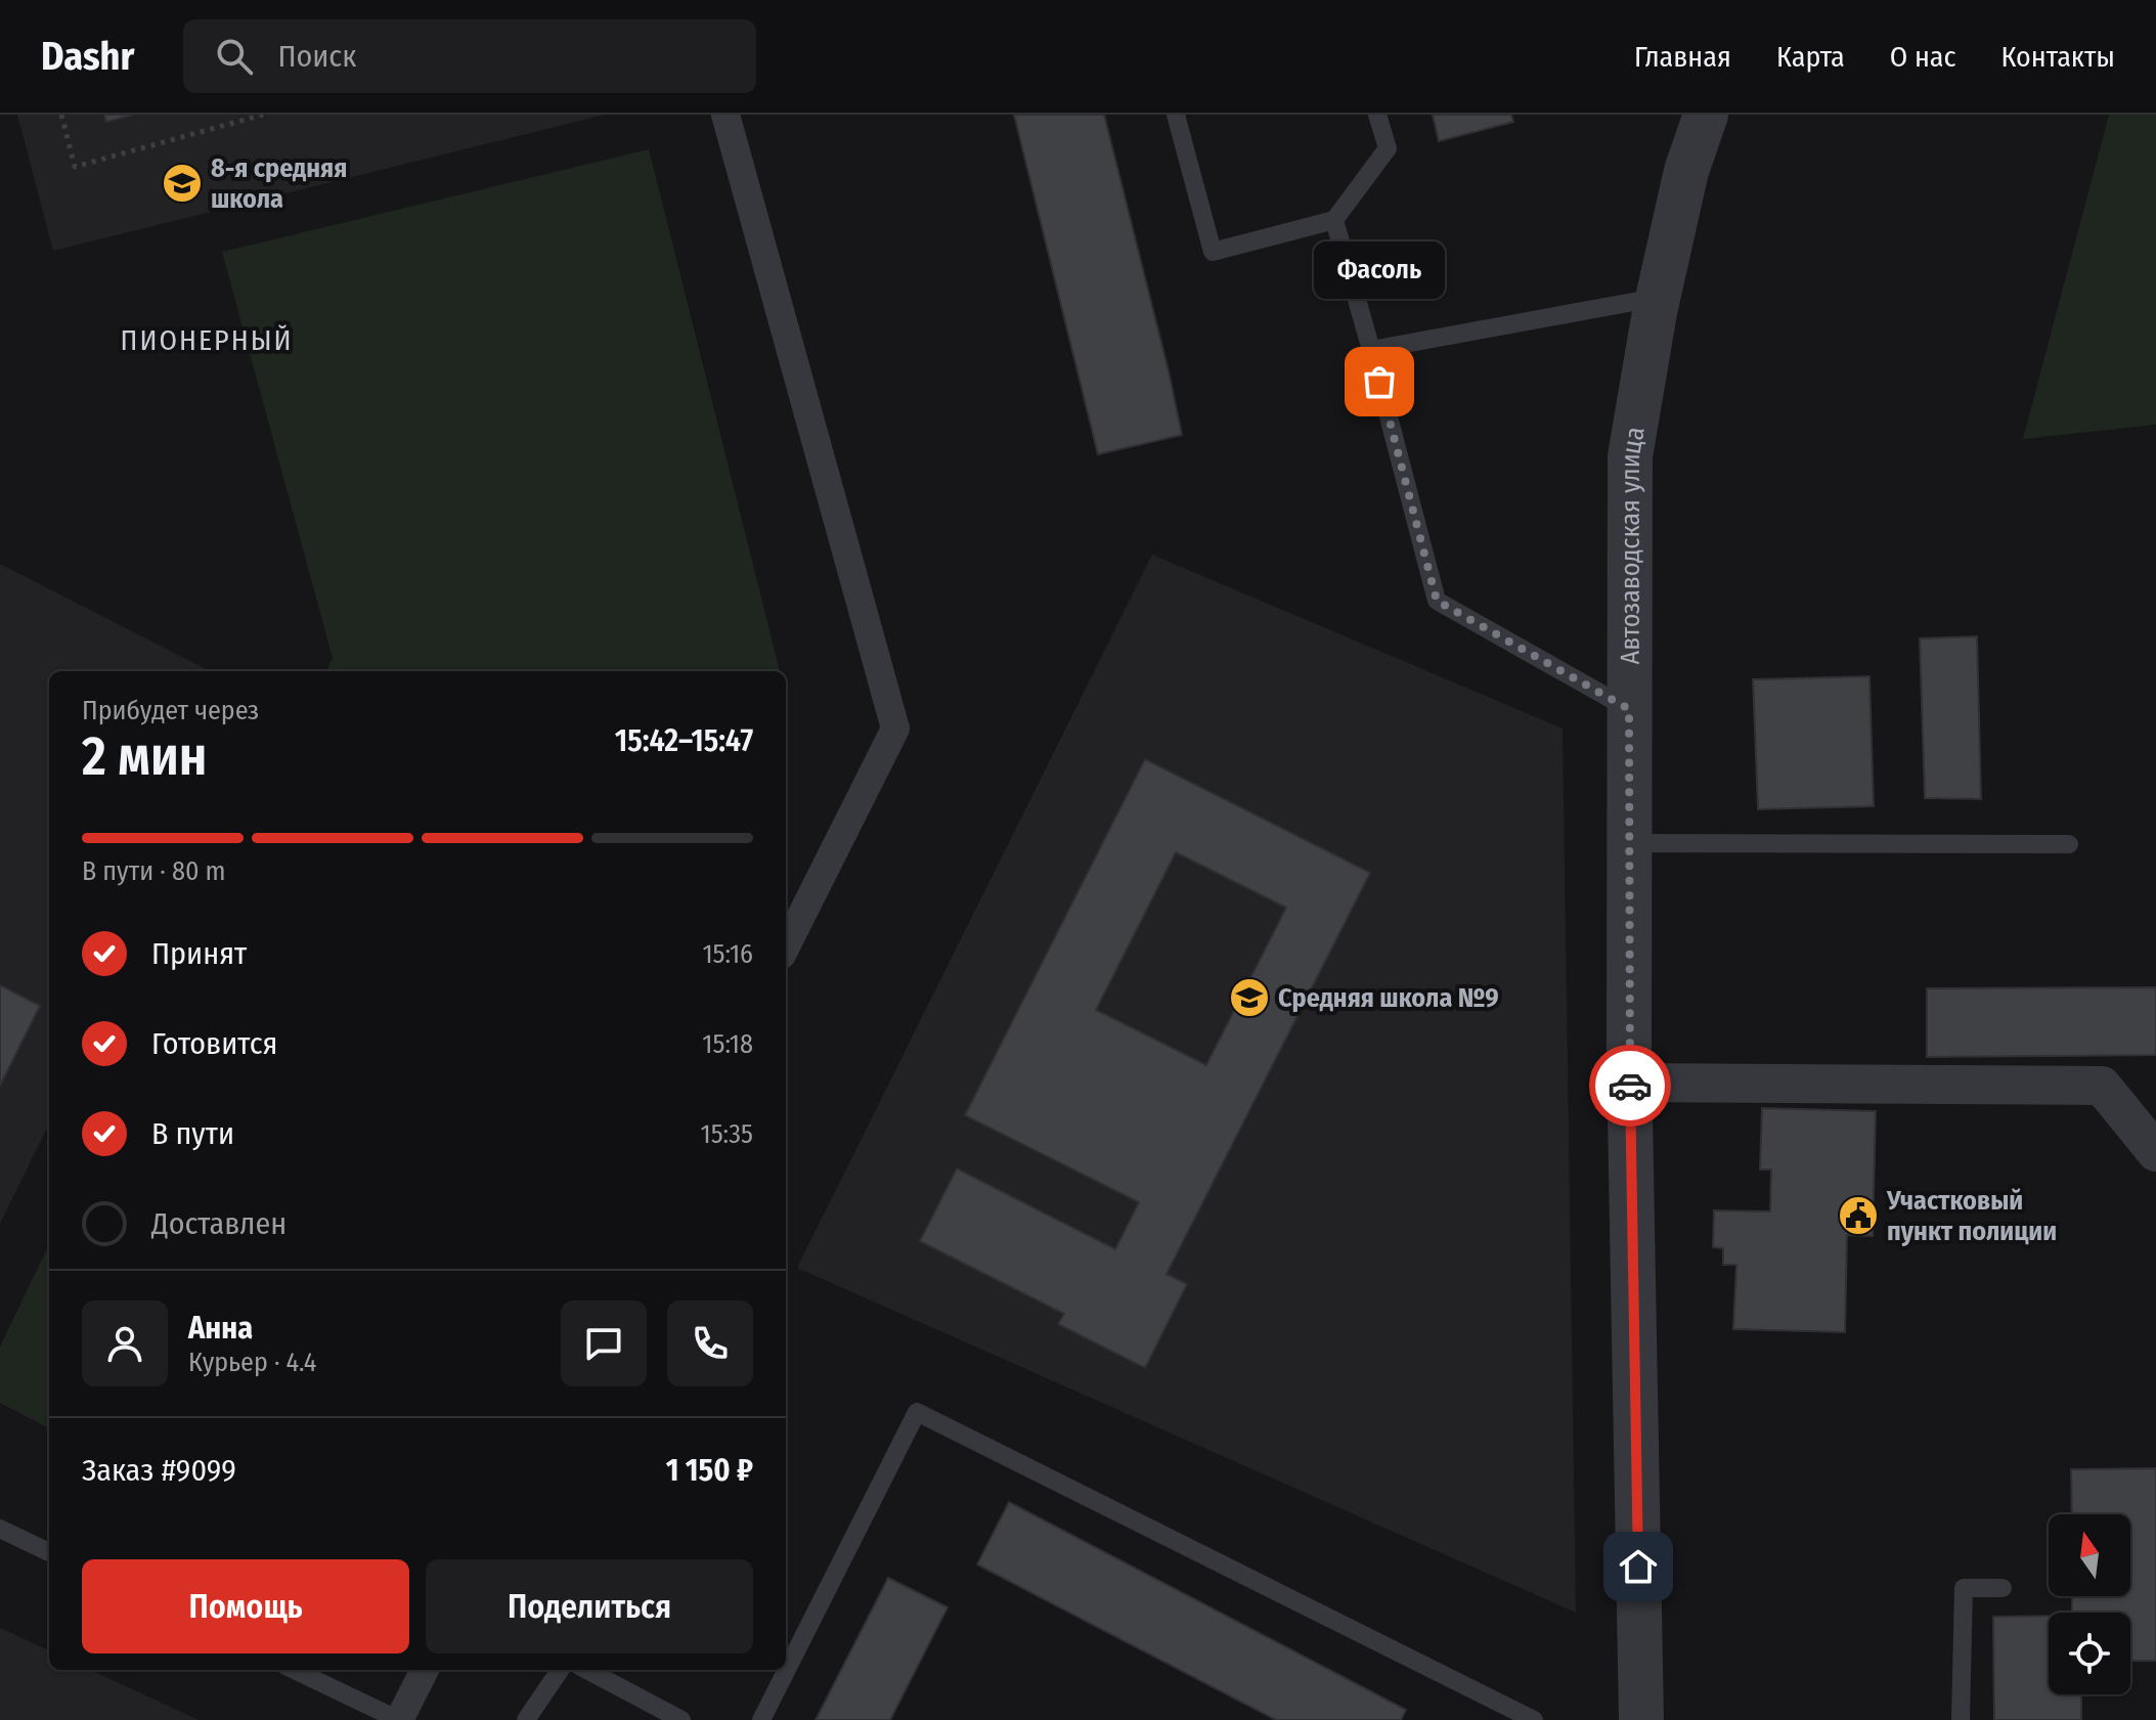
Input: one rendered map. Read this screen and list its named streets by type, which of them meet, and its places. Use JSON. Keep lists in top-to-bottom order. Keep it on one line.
{"streets":{"street":["Автозаводская улица"]},"districts":["ПИОНЕРНЫЙ"],"places":{"school or university":["8-я средняя школа","Средняя школа №9"],"other":["Фасоль"],"public building":["Участковый пункт полиции"]},"north":"top","page":{"header":"Dashr","search":"Поиск","nav":["Главная","Карта","О нас","Контакты"],"bubble":"Фасоль","heading":["2 мин","Прибудет через","15:42–15:47"],"panel":["Анна","Курьер · 4.4","Заказ #9099","1 150 ₽"],"bar":"В пути · 80 m","list":[["Принят","15:16"],["Готовится","15:18"],["В пути","15:35"],"Доставлен"],"buttons":["Помощь","Поделиться"]}}
